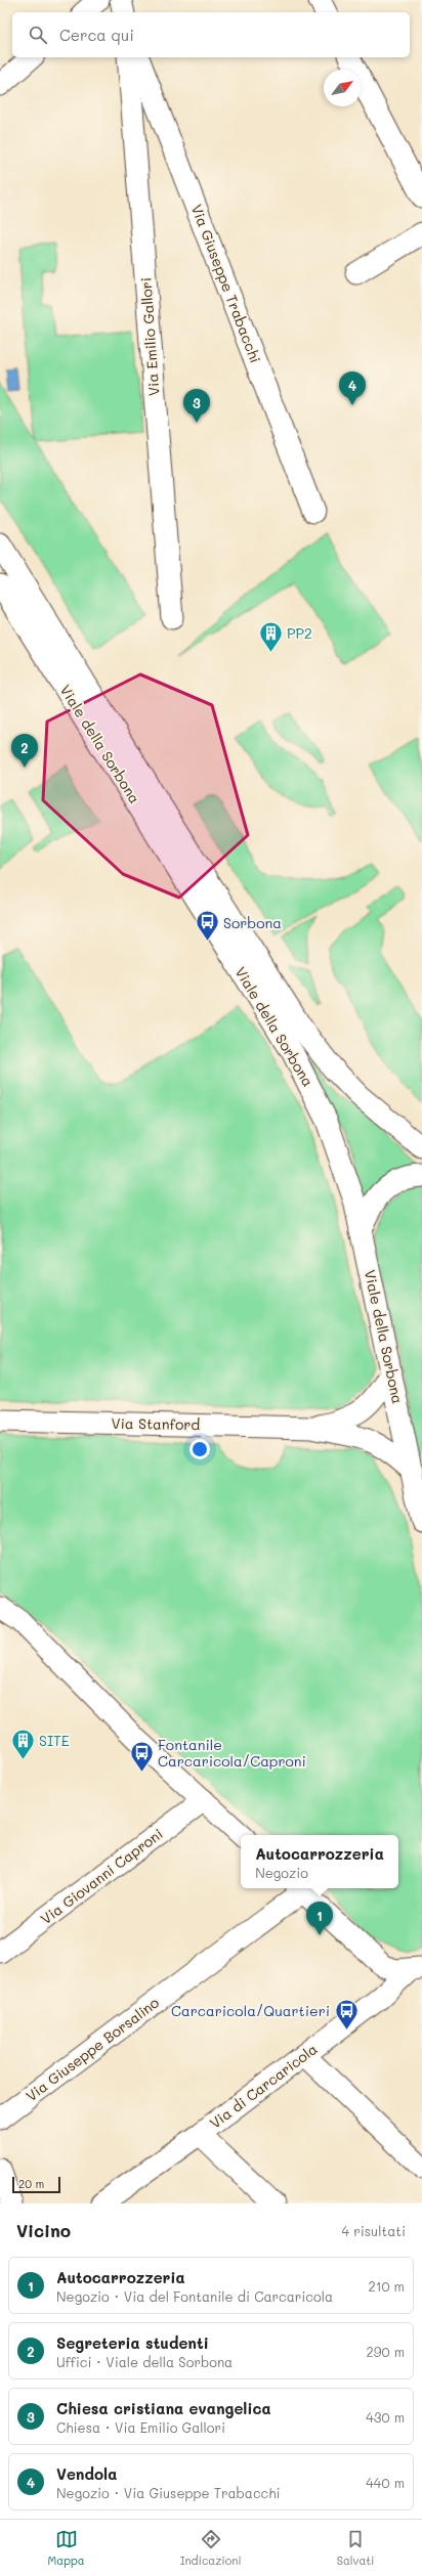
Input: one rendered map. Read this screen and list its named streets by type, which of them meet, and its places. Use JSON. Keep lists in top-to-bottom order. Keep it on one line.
{"streets":{"street":["Via Giuseppe Trabacchi","Via Emilio Gallori","Viale della Sorbona","Via Stanford","Via Giovanni Caproni","Via Giuseppe Borsalino","Via di Carcaricola"]},"crossings":[["Viale della Sorbona","Via Stanford"]],"places":{"building":["PP2","SITE"],"bus stop":["Sorbona","Fontanile Carcaricola/Caproni","Carcaricola/Quartieri"]},"scale_bar":"20 m","north":"top right","page":{"search":"Cerca qui","pins":["4","3","2","1"],"popup":["Autocarrozzeria","Negozio"],"scale":"20 m","heading":["Vicino","4 risultati"],"list":[{"mark":"1","name":"Autocarrozzeria","note":"Negozio · Via del Fontanile di Carcaricola","value":"210 m"},{"mark":"2","name":"Segreteria studenti","note":"Uffici · Viale della Sorbona","value":"290 m"},{"mark":"3","name":"Chiesa cristiana evangelica","note":"Chiesa · Via Emilio Gallori","value":"430 m"},{"mark":"4","name":"Vendola","note":"Negozio · Via Giuseppe Trabacchi","value":"440 m"}],"nav":["Mappa","Indicazioni","Salvati"]}}
